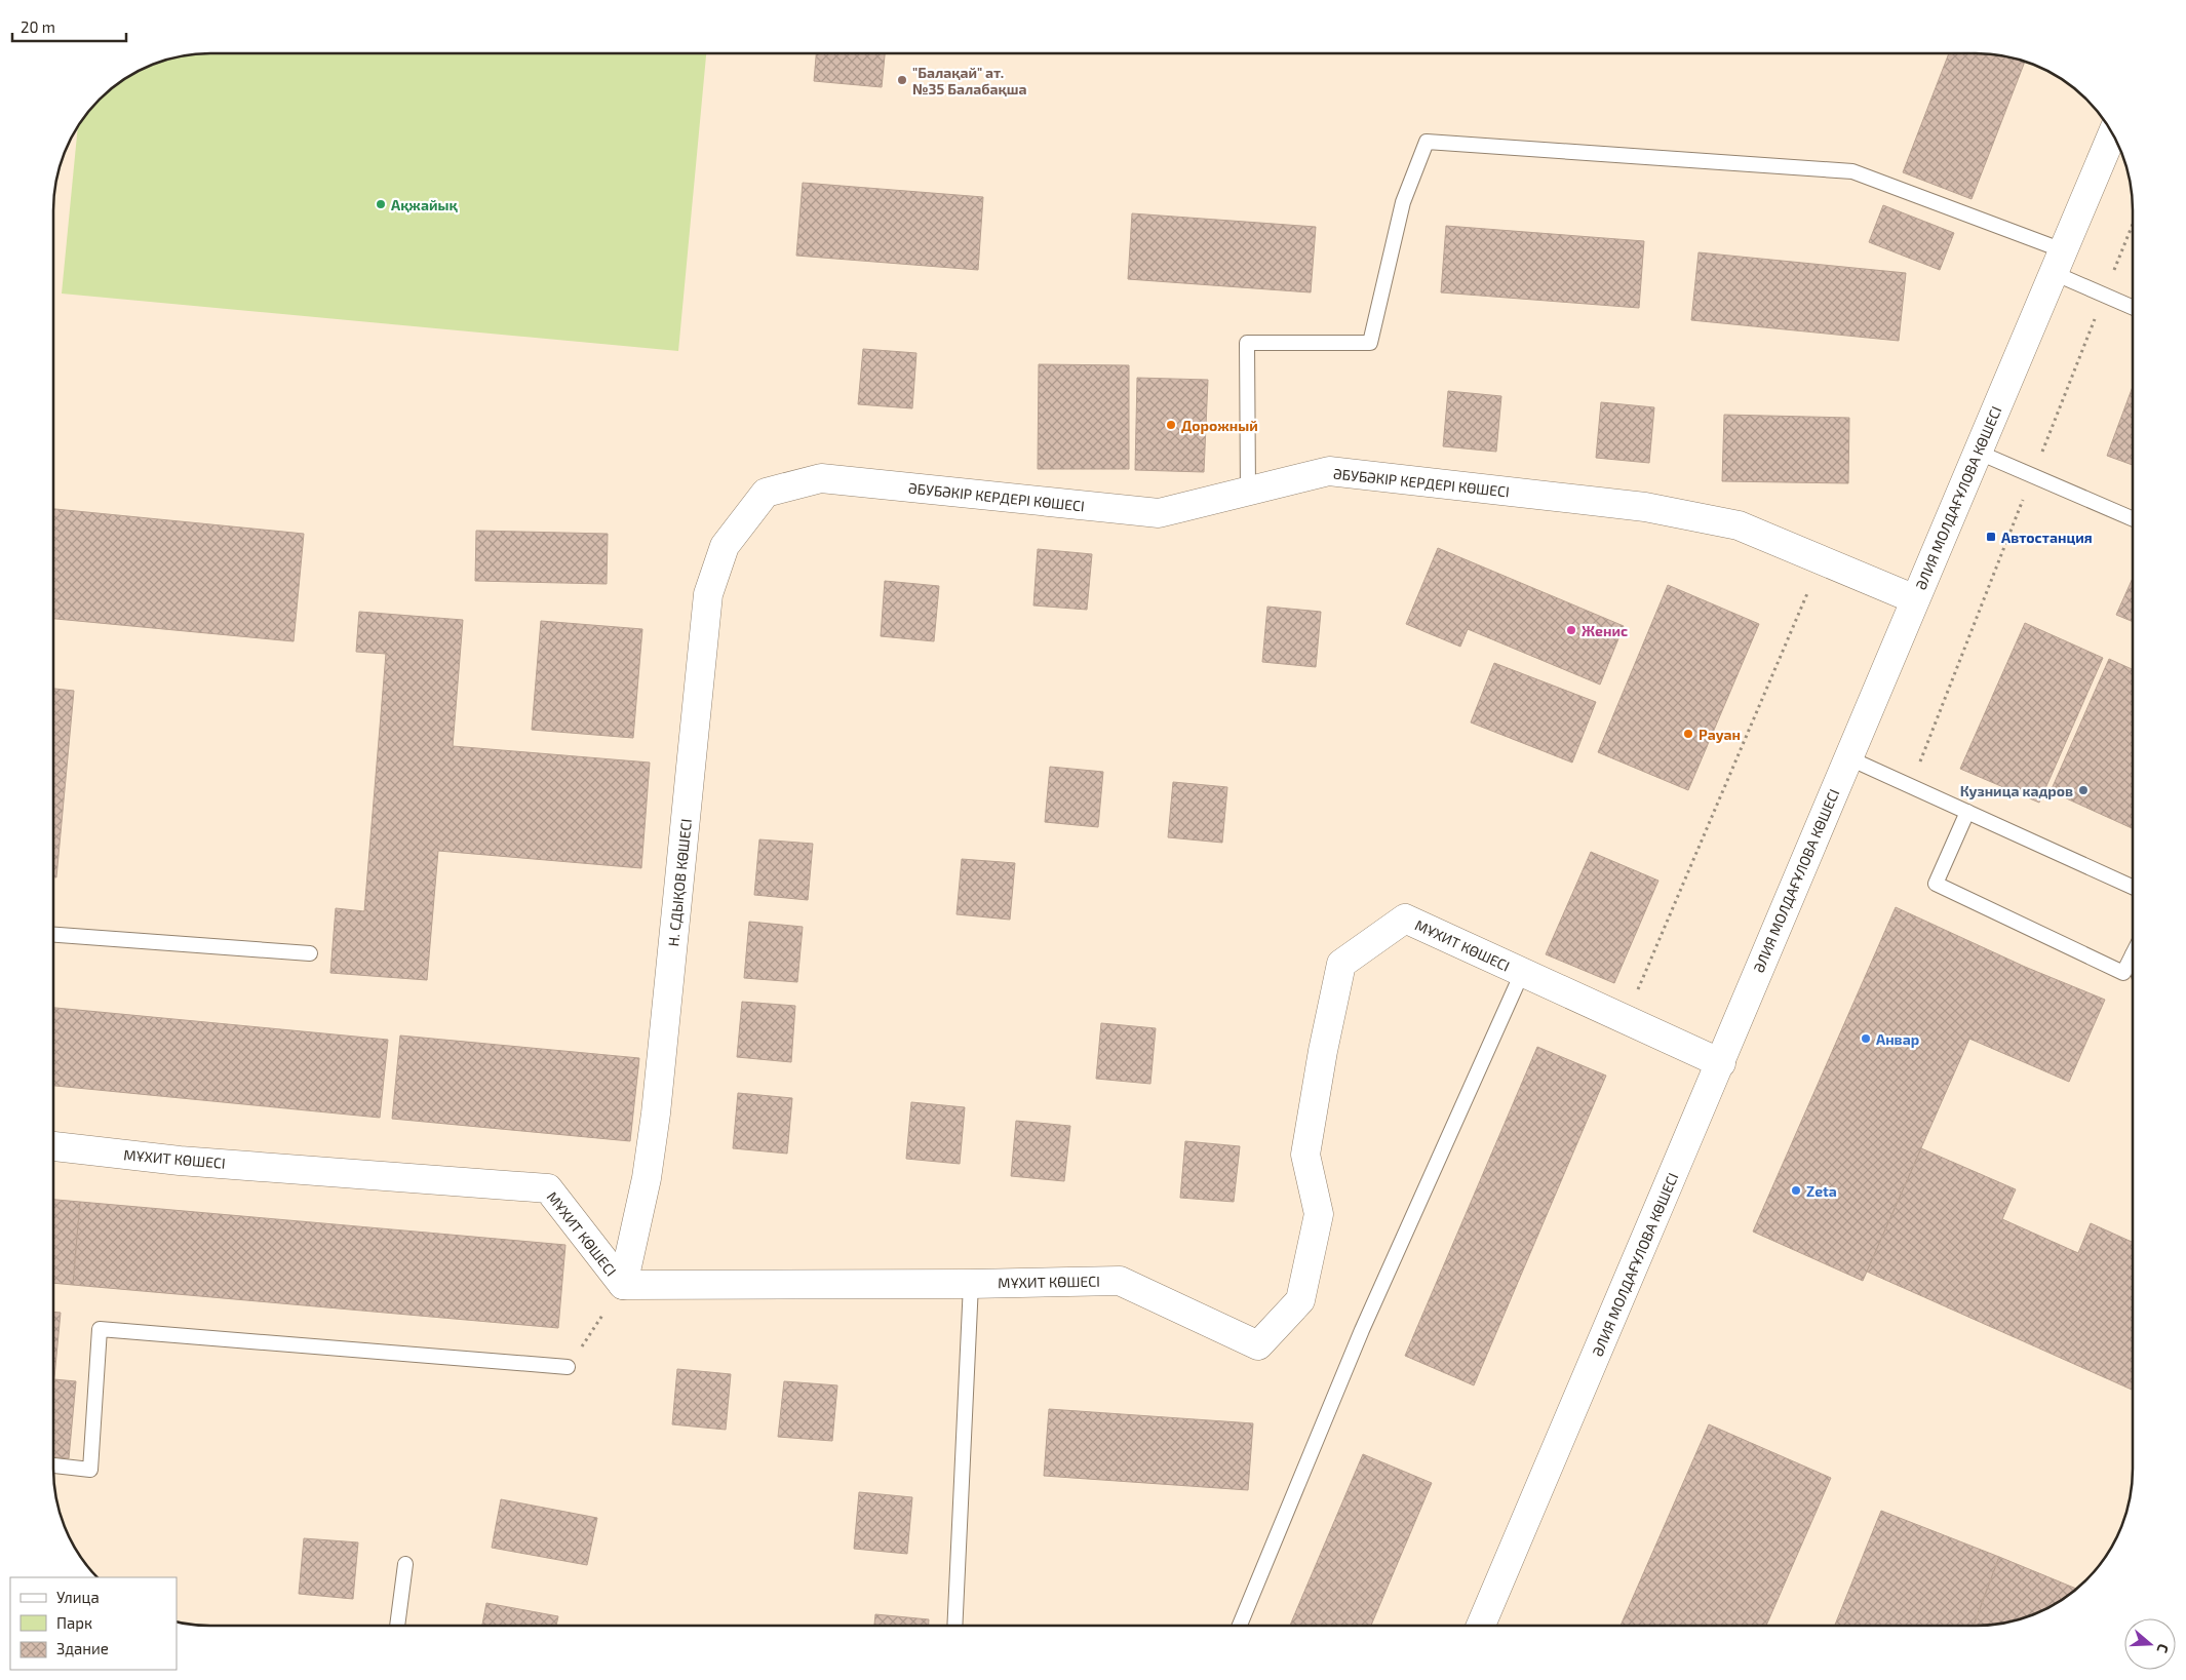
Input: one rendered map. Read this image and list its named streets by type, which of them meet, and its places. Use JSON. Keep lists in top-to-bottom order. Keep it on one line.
{"streets":{"street":["ӘБУБӘКІР КЕРДЕРІ КӨШЕСІ","ӘЛИЯ МОЛДАҒҰЛОВА КӨШЕСІ","Н. СДЫҚОВ КӨШЕСІ","МҰХИТ КӨШЕСІ"]},"crossings":[["ӘБУБӘКІР КЕРДЕРІ КӨШЕСІ","ӘЛИЯ МОЛДАҒҰЛОВА КӨШЕСІ"],["ӘБУБӘКІР КЕРДЕРІ КӨШЕСІ","Н. СДЫҚОВ КӨШЕСІ"],["ӘЛИЯ МОЛДАҒҰЛОВА КӨШЕСІ","МҰХИТ КӨШЕСІ"],["Н. СДЫҚОВ КӨШЕСІ","МҰХИТ КӨШЕСІ"]],"places":{"other":["\"Балақай\" ат. №35 Балабақша","Ақжайық","Дорожный","Женис","Рауан","Кузница кадров","Анвар","Zeta"],"transit":["Автостанция"]},"legend":["Улица","Парк","Здание"],"scale_bar":"20 m","north":"right"}
